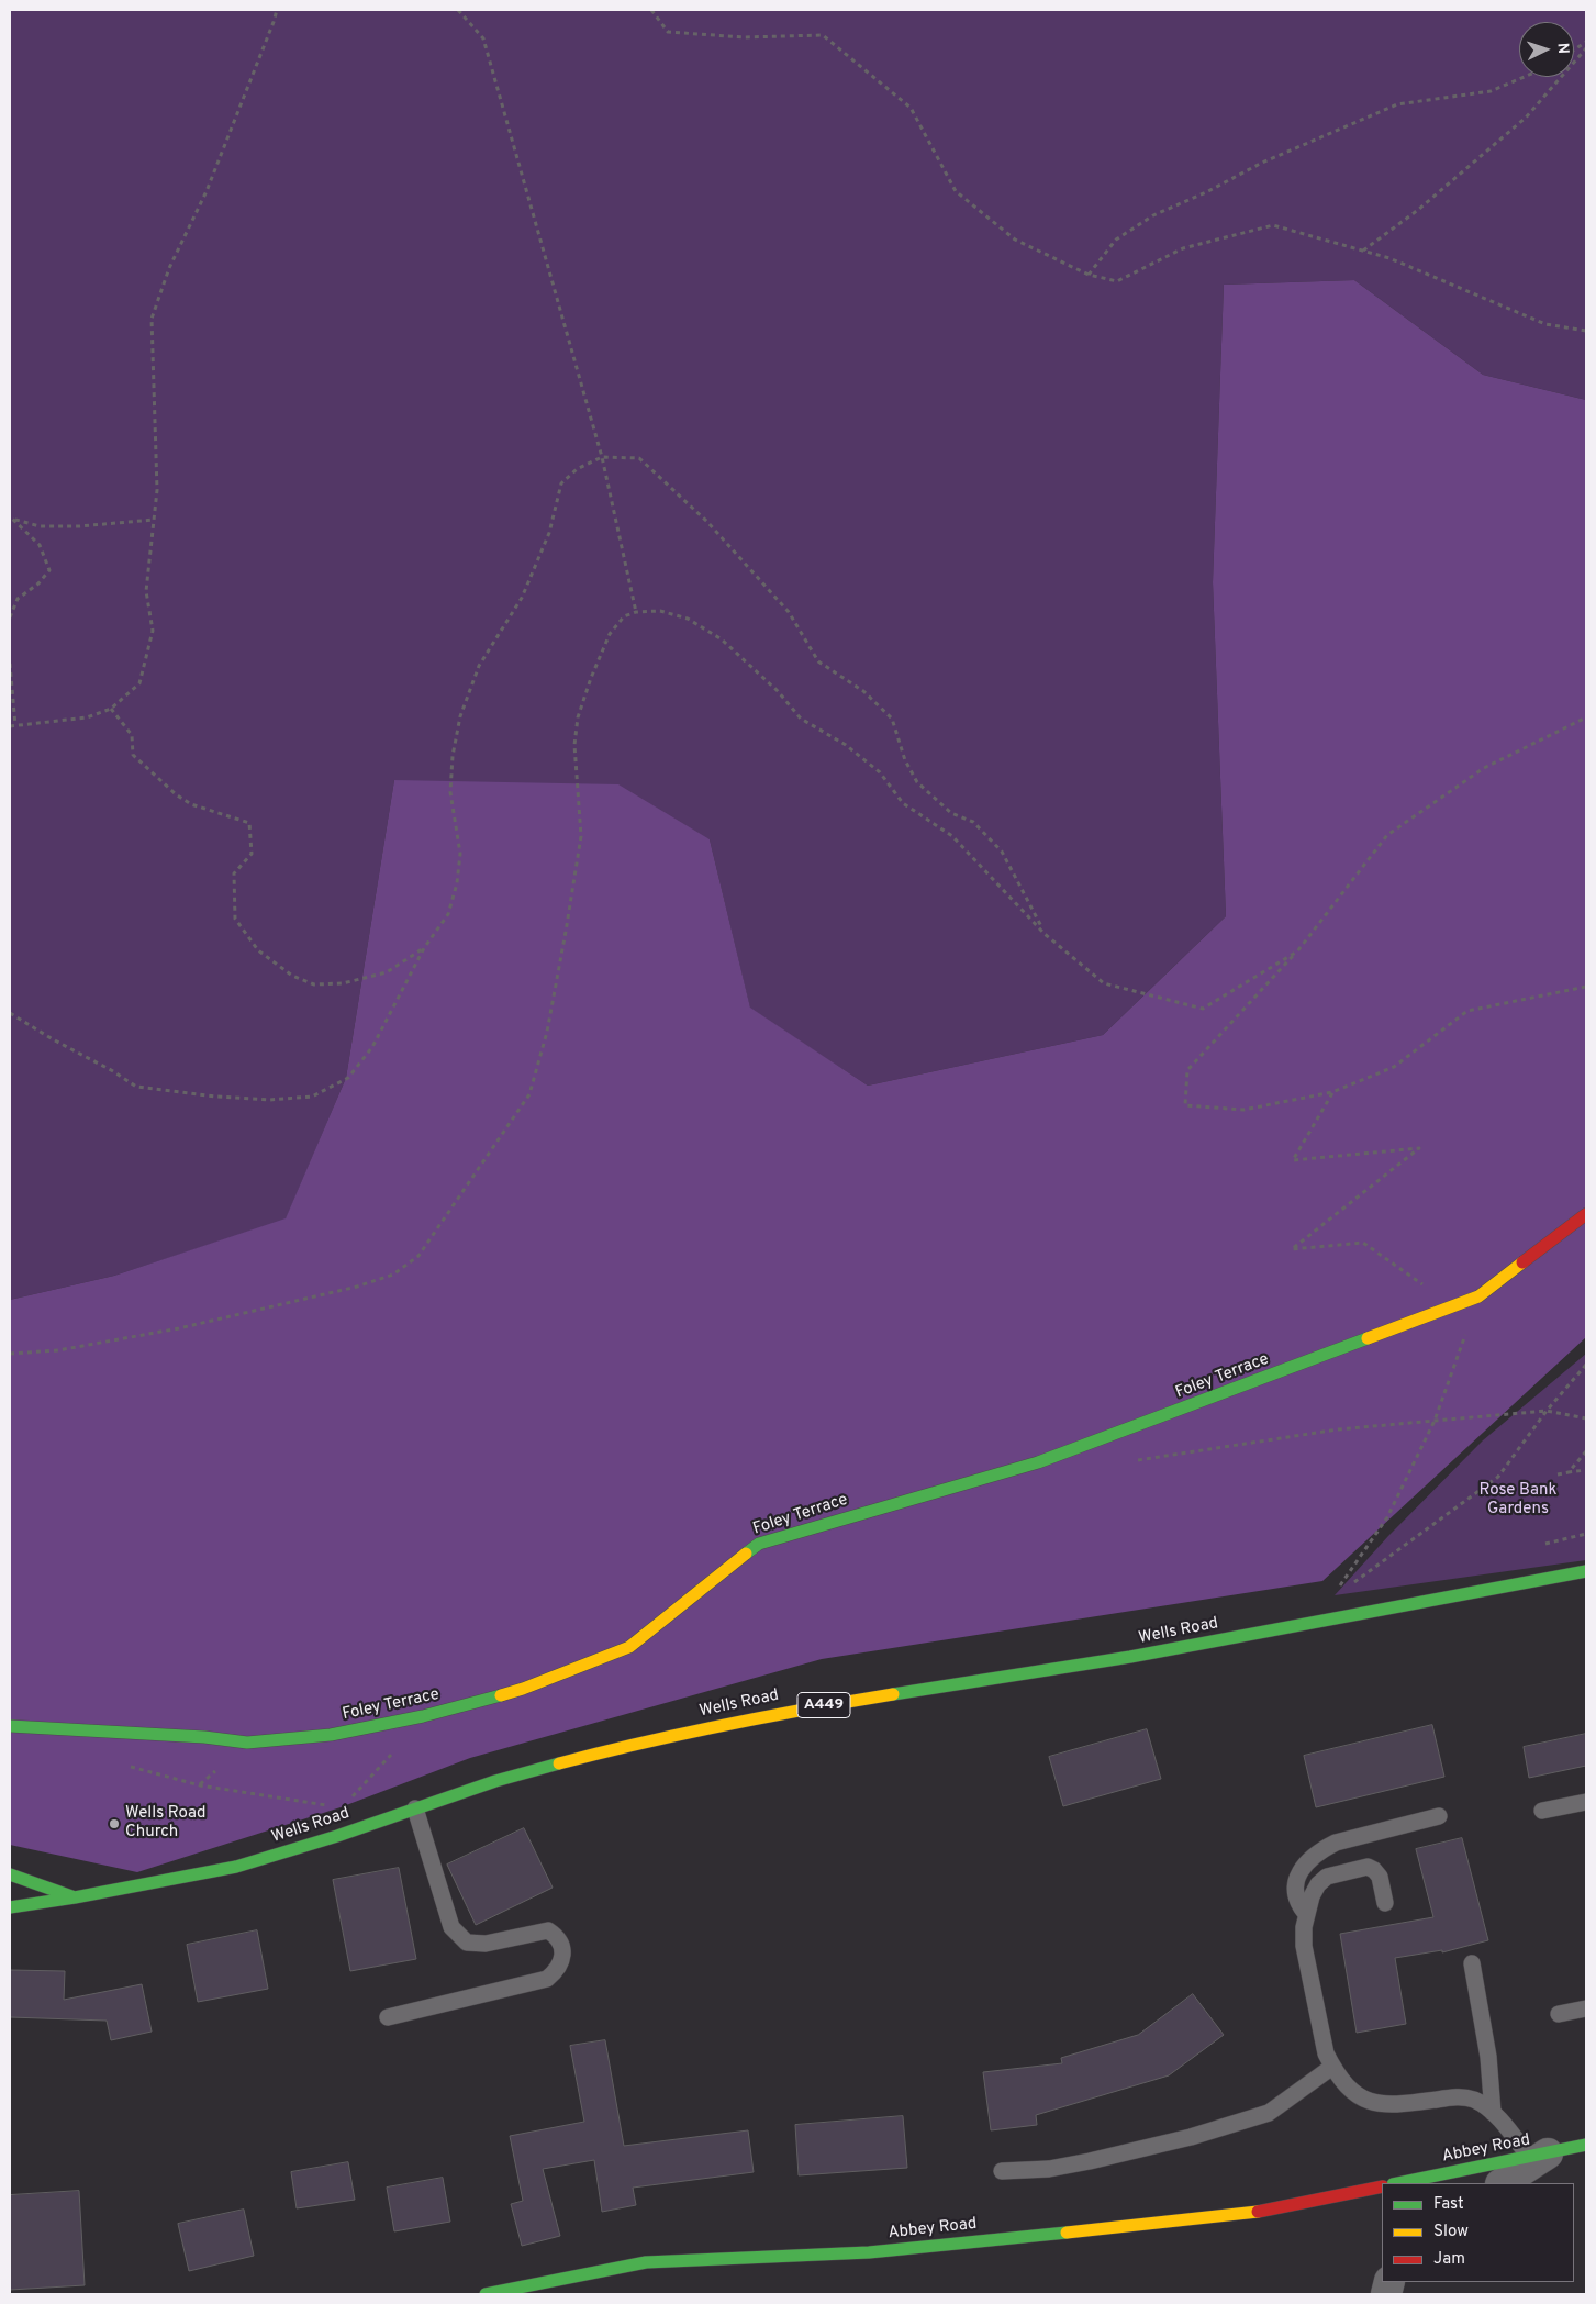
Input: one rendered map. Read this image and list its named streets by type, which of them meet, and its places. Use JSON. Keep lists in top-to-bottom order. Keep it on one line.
{"streets":{"main road":["Foley Terrace","Wells Road","A449","Abbey Road"]},"parks":["Rose Bank Gardens"],"places":["Wells Road Church"],"legend":["Fast","Slow","Jam"],"north":"right"}
